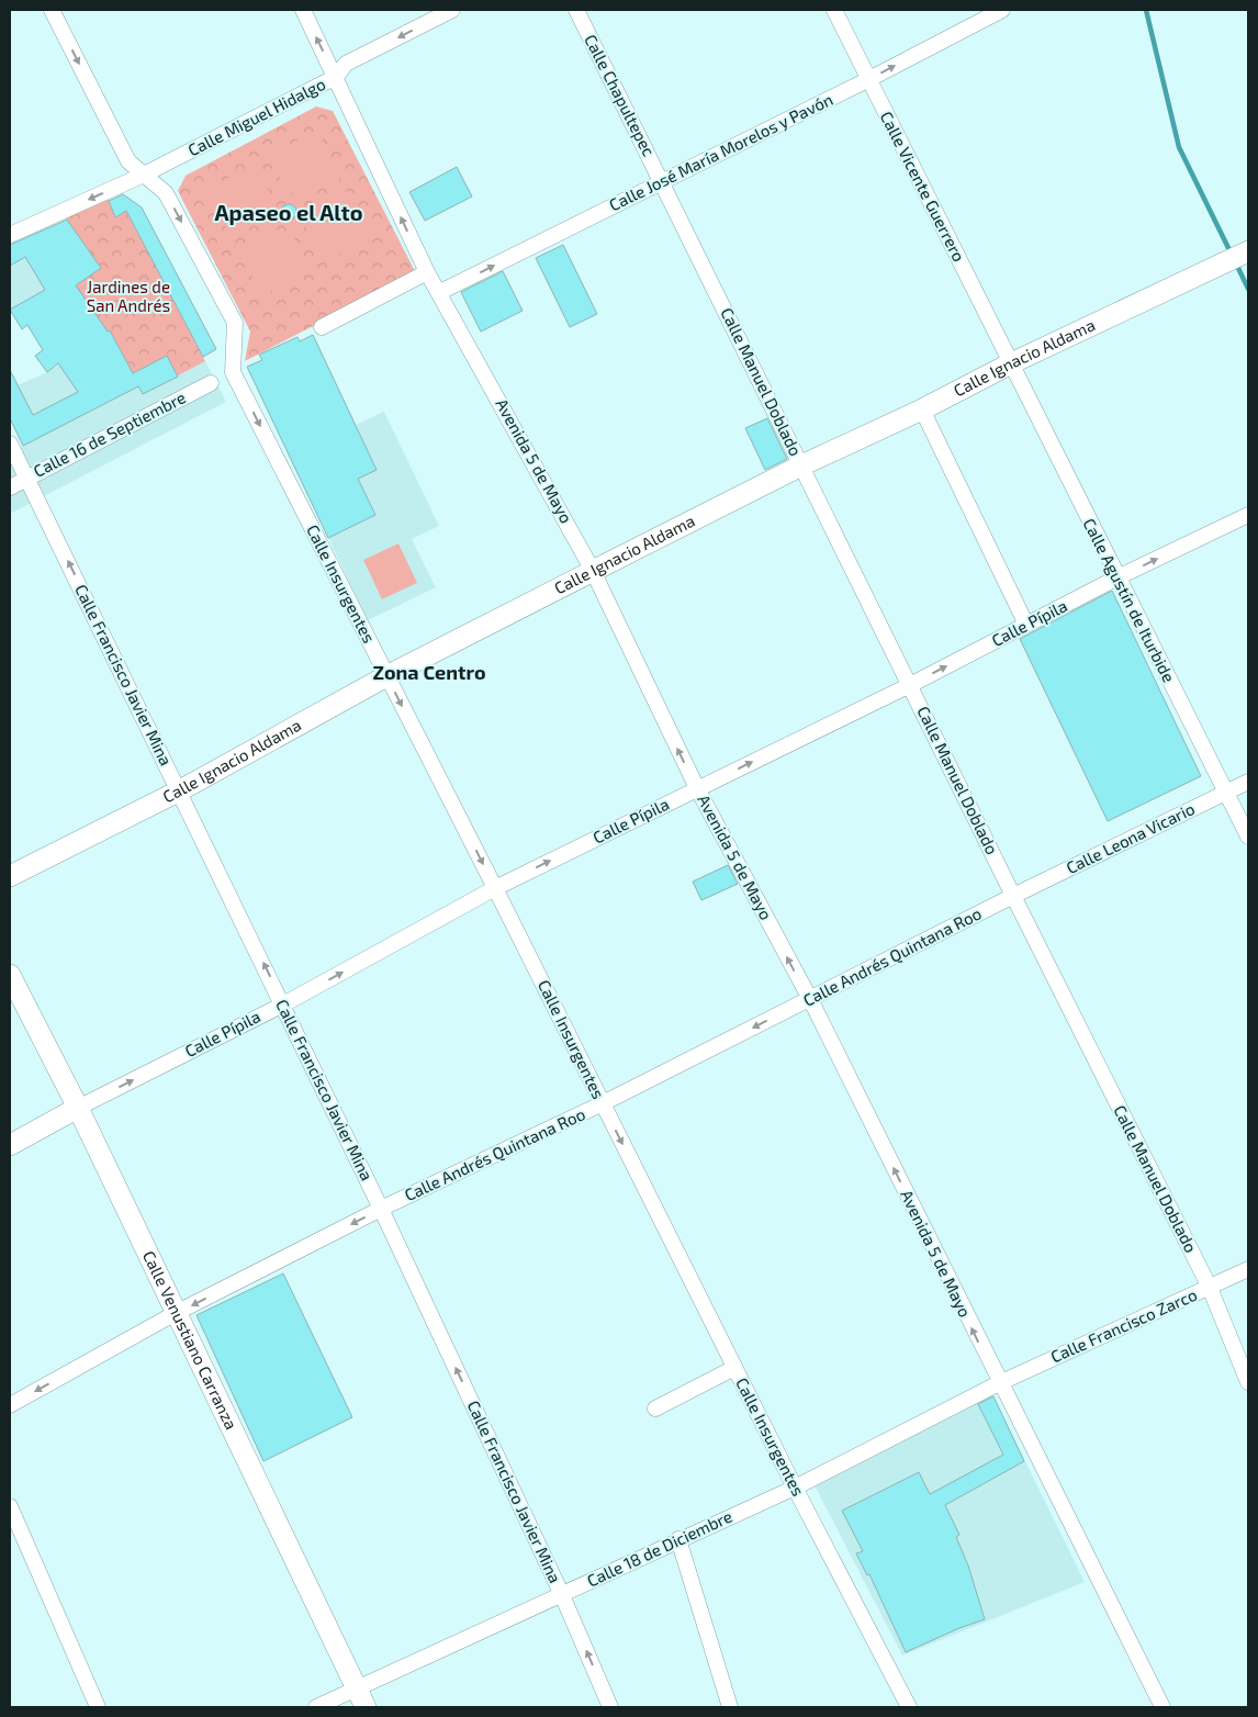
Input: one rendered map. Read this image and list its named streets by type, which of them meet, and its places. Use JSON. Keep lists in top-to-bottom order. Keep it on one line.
{"streets":{"street":["Calle Chapultepec","Calle Miguel Hidalgo","Calle José María Morelos y Pavón","Calle Vicente Guerrero","Calle Ignacio Aldama","Calle Manuel Doblado","Calle 16 de Septiembre","Avenida 5 de Mayo","Calle Insurgentes","Calle Agustín de Iturbide","Calle Pípila","Calle Francisco Javier Mina","Calle Leona Vicario","Calle Andrés Quintana Roo","Calle Francisco Zarco","Calle Venustiano Carranza","Calle 18 de Diciembre"]},"crossings":[["Calle Chapultepec","Calle José María Morelos y Pavón"],["Calle Chapultepec","Calle Manuel Doblado"],["Calle Miguel Hidalgo","Avenida 5 de Mayo"],["Calle José María Morelos y Pavón","Calle Vicente Guerrero"],["Calle José María Morelos y Pavón","Calle Manuel Doblado"],["Calle José María Morelos y Pavón","Avenida 5 de Mayo"],["Calle Vicente Guerrero","Calle Ignacio Aldama"],["Calle Vicente Guerrero","Calle Agustín de Iturbide"],["Calle Ignacio Aldama","Calle Manuel Doblado"],["Calle Ignacio Aldama","Avenida 5 de Mayo"],["Calle Ignacio Aldama","Calle Insurgentes"],["Calle Ignacio Aldama","Calle Agustín de Iturbide"],["Calle Ignacio Aldama","Calle Francisco Javier Mina"],["Calle Manuel Doblado","Calle Pípila"],["Calle Manuel Doblado","Calle Leona Vicario"],["Calle Manuel Doblado","Calle Andrés Quintana Roo"],["Calle Manuel Doblado","Calle Francisco Zarco"],["Calle 16 de Septiembre","Calle Insurgentes"],["Calle 16 de Septiembre","Calle Francisco Javier Mina"],["Avenida 5 de Mayo","Calle Pípila"],["Avenida 5 de Mayo","Calle Andrés Quintana Roo"],["Avenida 5 de Mayo","Calle Francisco Zarco"],["Avenida 5 de Mayo","Calle 18 de Diciembre"],["Calle Insurgentes","Calle Pípila"],["Calle Insurgentes","Calle Andrés Quintana Roo"],["Calle Insurgentes","Calle 18 de Diciembre"],["Calle Agustín de Iturbide","Calle Pípila"],["Calle Agustín de Iturbide","Calle Leona Vicario"],["Calle Pípila","Calle Francisco Javier Mina"],["Calle Pípila","Calle Venustiano Carranza"],["Calle Francisco Javier Mina","Calle Andrés Quintana Roo"],["Calle Francisco Javier Mina","Calle 18 de Diciembre"],["Calle Leona Vicario","Calle Andrés Quintana Roo"],["Calle Andrés Quintana Roo","Calle Venustiano Carranza"],["Calle Francisco Zarco","Calle 18 de Diciembre"],["Calle Venustiano Carranza","Calle 18 de Diciembre"]],"one_way":["Calle Miguel Hidalgo","Calle José María Morelos y Pavón","Avenida 5 de Mayo","Calle Insurgentes","Calle Pípila","Calle Francisco Javier Mina","Calle Andrés Quintana Roo"],"districts":["Apaseo el Alto","Zona Centro"],"parks":["Jardines de San Andrés"]}
